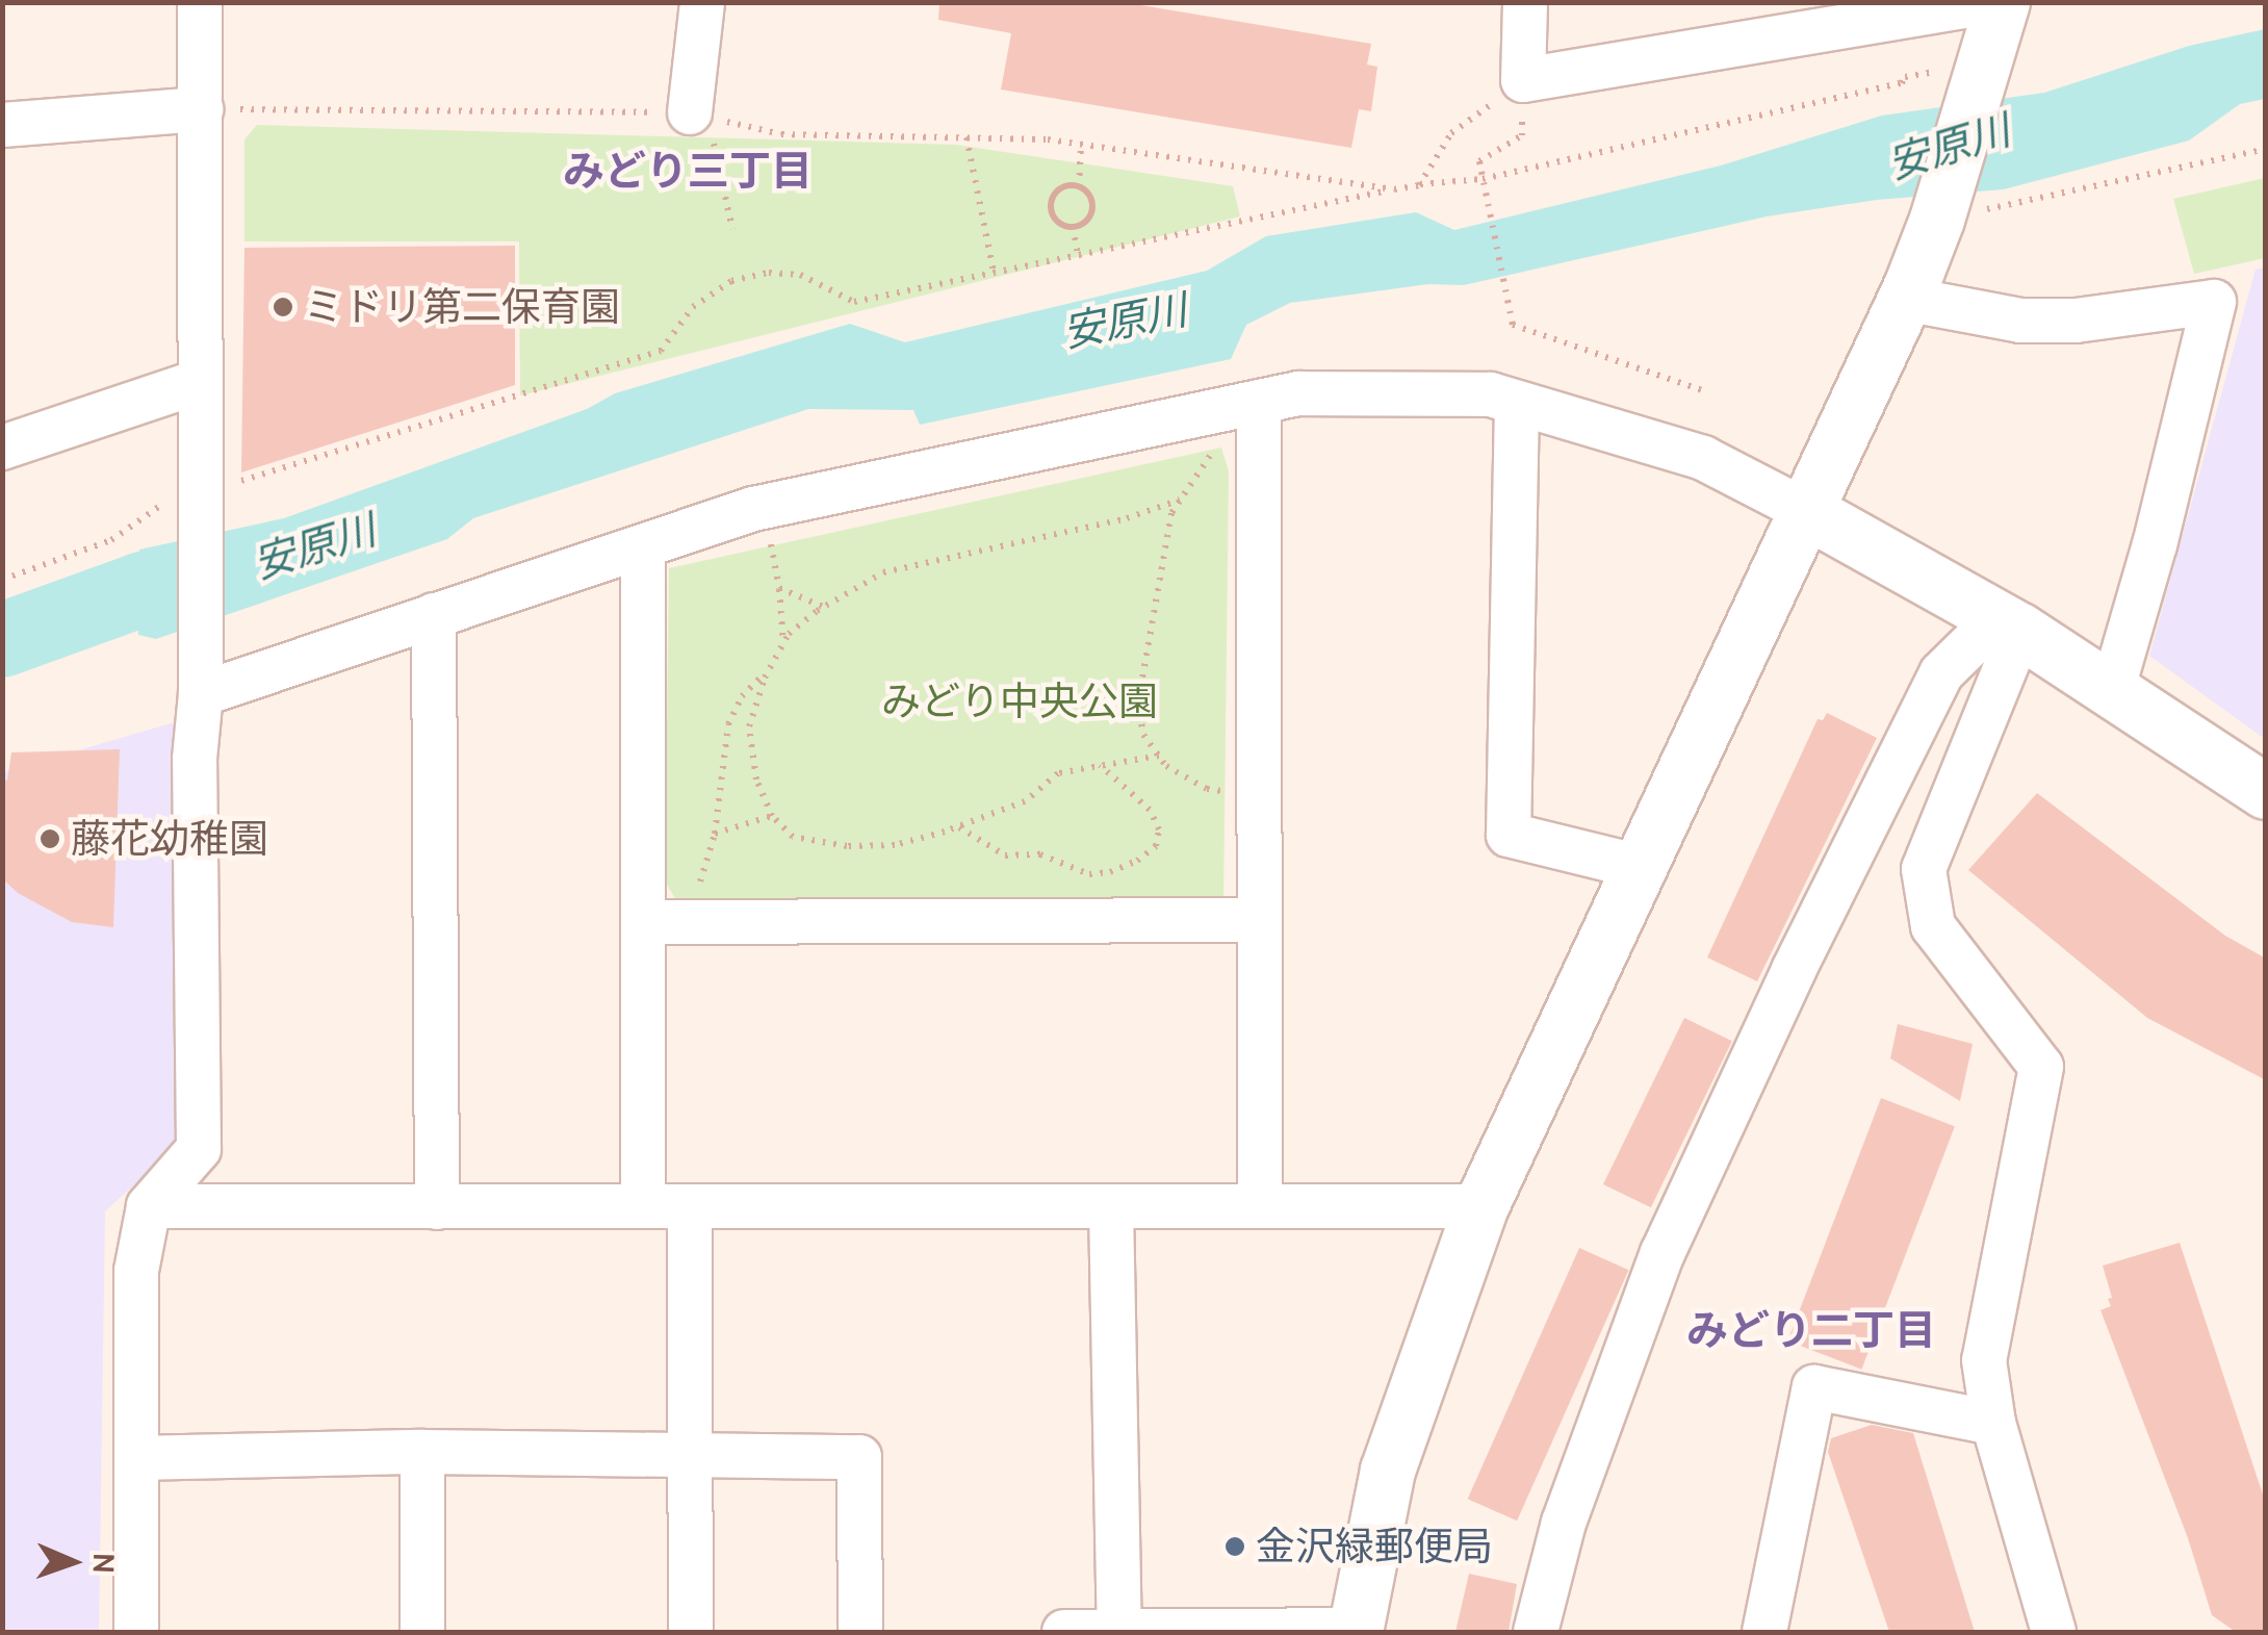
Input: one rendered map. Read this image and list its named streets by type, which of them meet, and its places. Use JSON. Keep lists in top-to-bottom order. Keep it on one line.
{"districts":["みどり三丁目","みどり二丁目"],"water":["安原川"],"parks":["みどり中央公園"],"places":["ミドリ第二保育園","藤花幼稚園","金沢緑郵便局"],"north":"right"}
